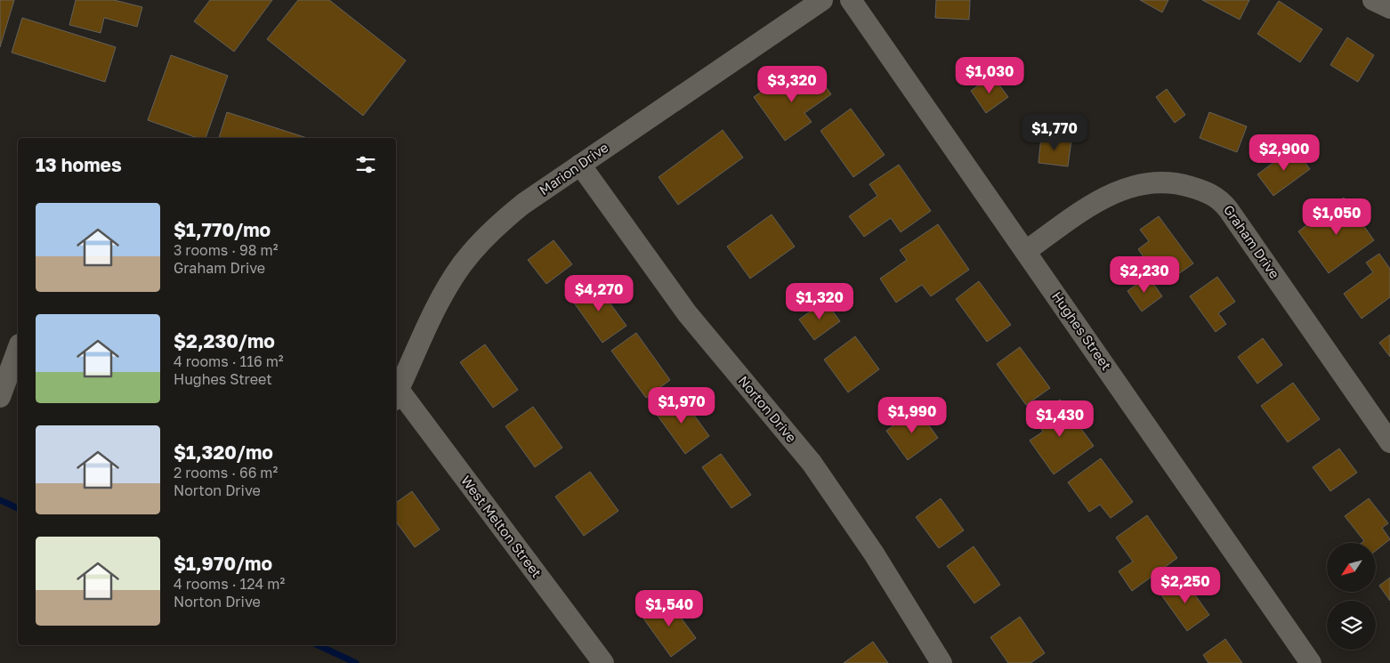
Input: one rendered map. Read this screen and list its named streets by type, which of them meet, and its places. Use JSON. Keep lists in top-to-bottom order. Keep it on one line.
{"streets":{"street":["Marion Drive","Graham Drive","Hughes Street","Norton Drive","West Melton Street"]},"crossings":[["Marion Drive","Norton Drive"],["Marion Drive","West Melton Street"],["Graham Drive","Hughes Street"]],"north":"bottom left","page":{"price":["$1,030","$3,320","$1,770","$2,900","$1,050","$2,230","$4,270","$1,320","$1,970","$1,990","$1,430","$2,250","$1,540"],"heading":"13 homes","list":[{"name":"$1,770/mo","note":"3 rooms · 98 m² · Graham Drive"},{"name":"$2,230/mo","note":"4 rooms · 116 m² · Hughes Street"},{"name":"$1,320/mo","note":"2 rooms · 66 m² · Norton Drive"},{"name":"$1,970/mo","note":"4 rooms · 124 m² · Norton Drive"}]}}
